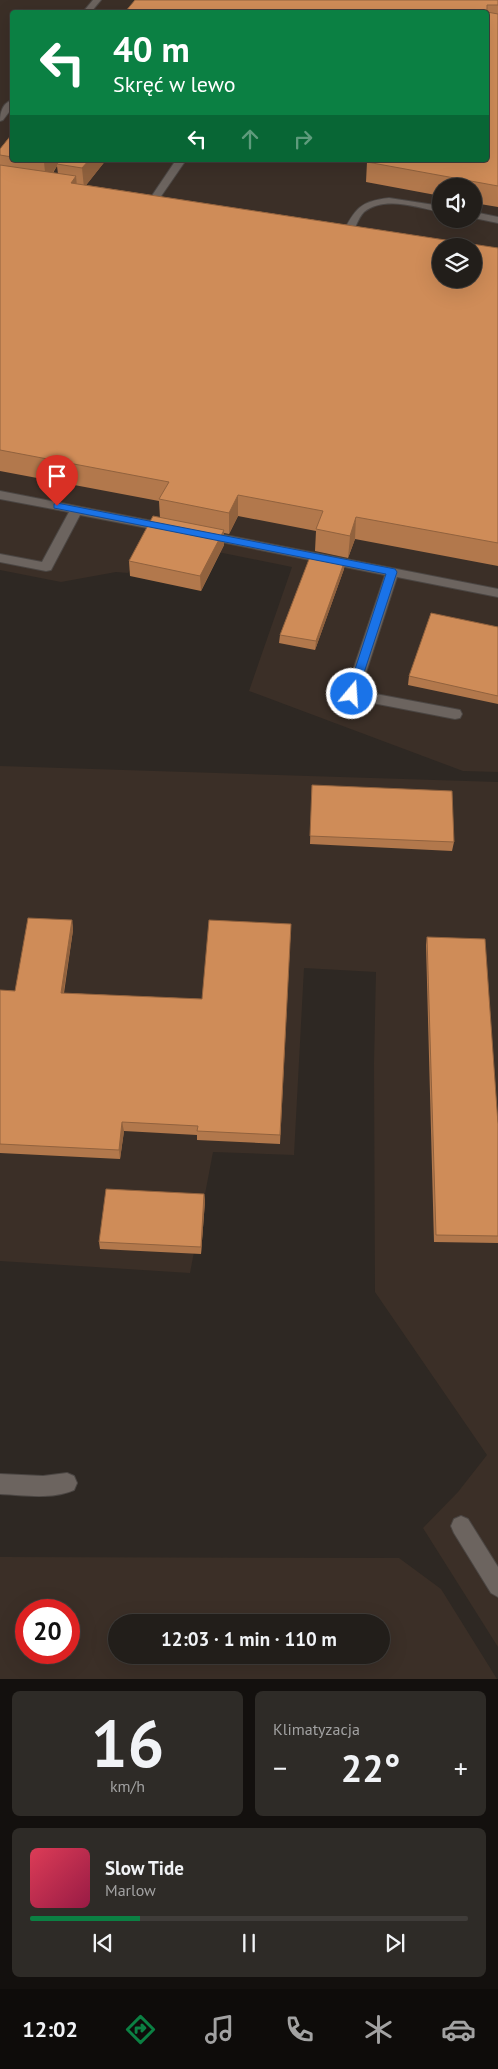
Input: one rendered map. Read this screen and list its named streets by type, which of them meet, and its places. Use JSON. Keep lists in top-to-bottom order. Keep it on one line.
{"page":{"turn":["40 m","Skręć w lewo"],"limit":"20","trip":"12:03 · 1 min · 110 m","tile":[["16","km/h"],"Klimatyzacja"],"heat":["−","22°","+"],"song":["Slow Tide","Marlow"],"tabs":"12:02"}}
